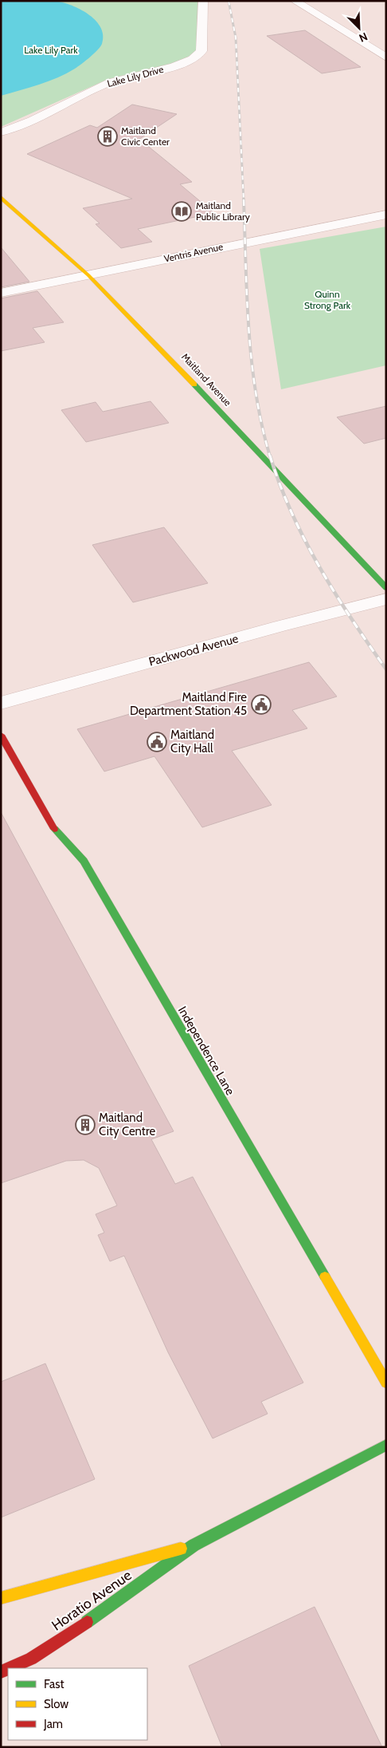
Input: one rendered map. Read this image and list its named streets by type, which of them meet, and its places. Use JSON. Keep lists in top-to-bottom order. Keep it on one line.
{"streets":{"main road":["Maitland Avenue","Independence Lane","Horatio Avenue"],"street":["Lake Lily Drive","Ventris Avenue","Packwood Avenue"]},"crossings":[["Ventris Avenue","Maitland Avenue"]],"parks":["Lake Lily Park","Quinn Strong Park"],"places":{"building":["Maitland Civic Center","Maitland City Centre"],"library":["Maitland Public Library"],"public building":["Maitland Fire Department Station 45","Maitland City Hall"]},"legend":["Fast","Slow","Jam"],"north":"bottom right"}
